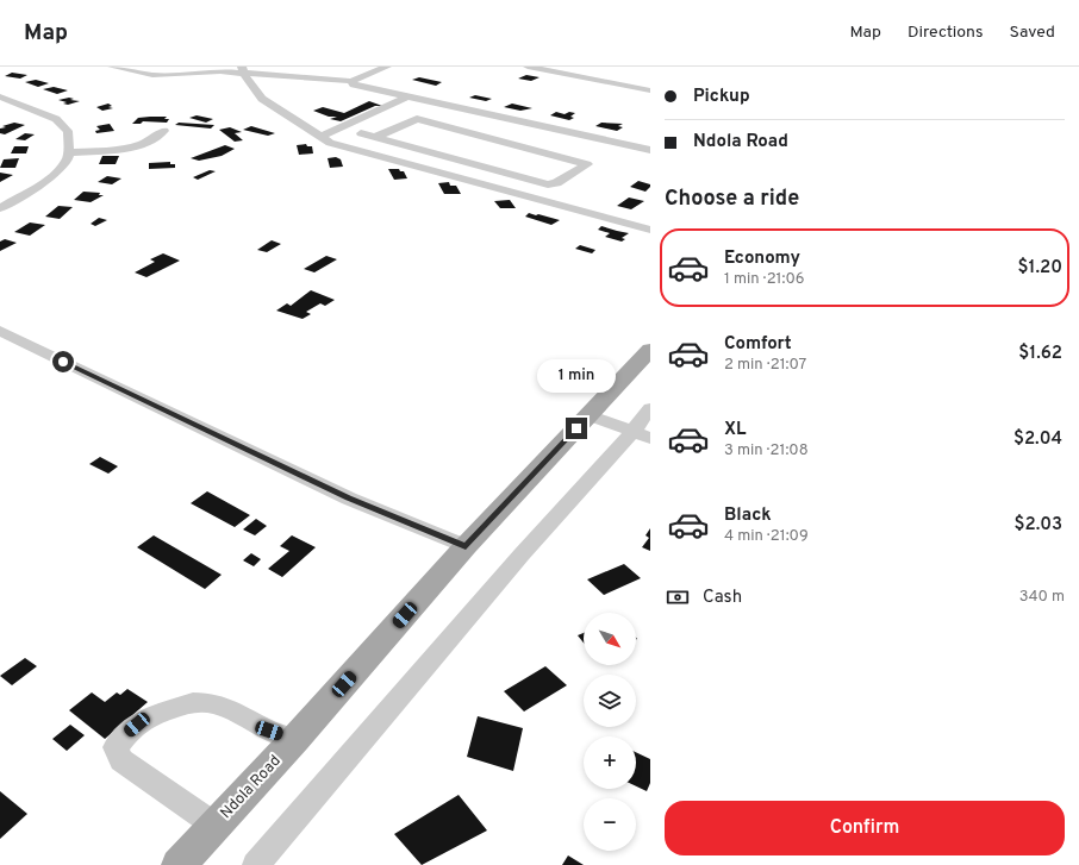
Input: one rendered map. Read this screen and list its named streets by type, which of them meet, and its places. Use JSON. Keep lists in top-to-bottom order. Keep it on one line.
{"streets":{"main road":["Ndola Road"]},"north":"bottom right","page":{"header":"Map","nav":["Map","Directions","Saved"],"banner":["Pickup","Ndola Road"],"heading":"Choose a ride","list":[{"name":"Economy","note":"1 min · 21:06","value":"$1.20"},{"name":"Comfort","note":"2 min · 21:07","value":"$1.62"},{"name":"XL","note":"3 min · 21:08","value":"$2.04"},{"name":"Black","note":"4 min · 21:09","value":"$2.03"}],"bubble":"1 min","pay":["Cash","340 m"],"map_buttons":["+","−"],"buttons":"Confirm"}}
